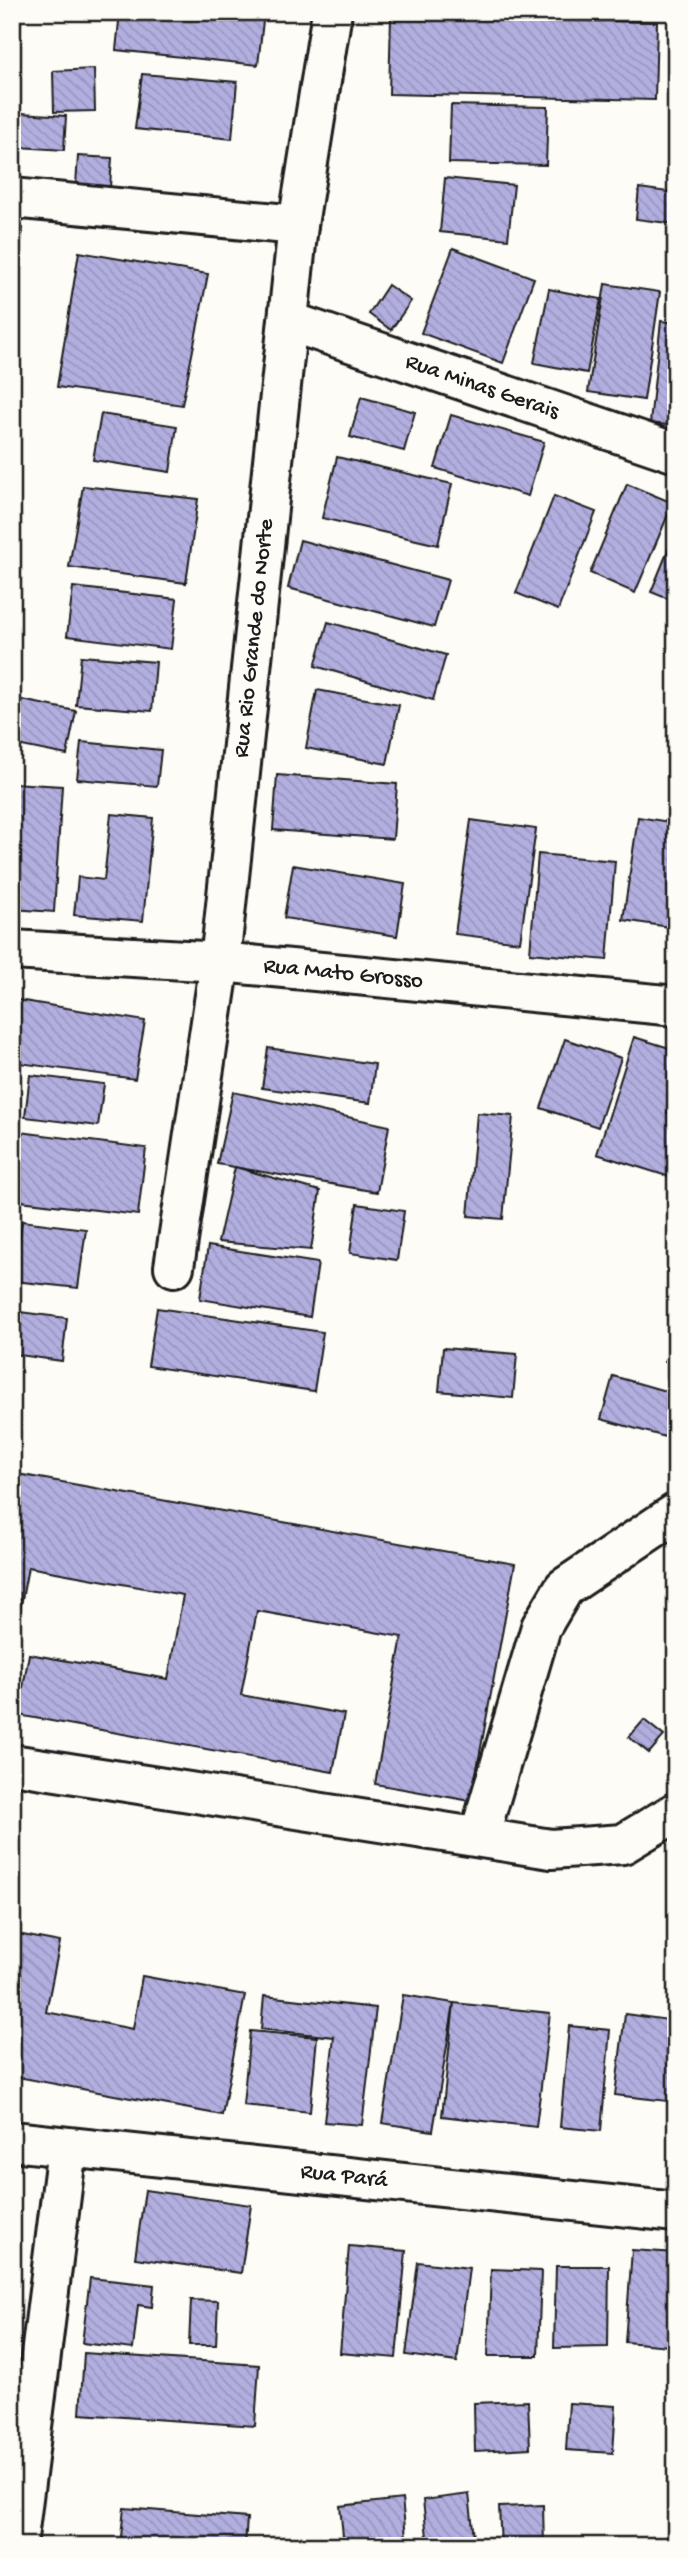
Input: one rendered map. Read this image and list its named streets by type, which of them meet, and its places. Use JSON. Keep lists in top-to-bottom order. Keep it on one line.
{"streets":{"street":["Rua Minas Gerais","Rua Rio Grande do Norte","Rua Mato Grosso","Rua Pará"]},"crossings":[["Rua Minas Gerais","Rua Rio Grande do Norte"],["Rua Rio Grande do Norte","Rua Mato Grosso"]]}
